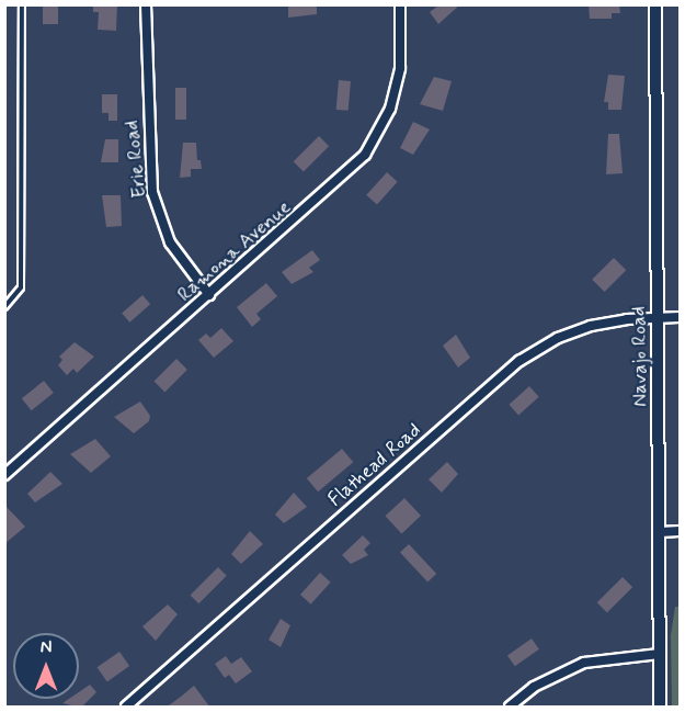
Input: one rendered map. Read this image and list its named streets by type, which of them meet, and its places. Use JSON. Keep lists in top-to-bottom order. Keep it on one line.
{"streets":{"main road":["Navajo Road"],"street":["Erie Road","Ramona Avenue","Flathead Road"]},"crossings":[["Erie Road","Ramona Avenue"],["Navajo Road","Flathead Road"]],"north":"top"}
